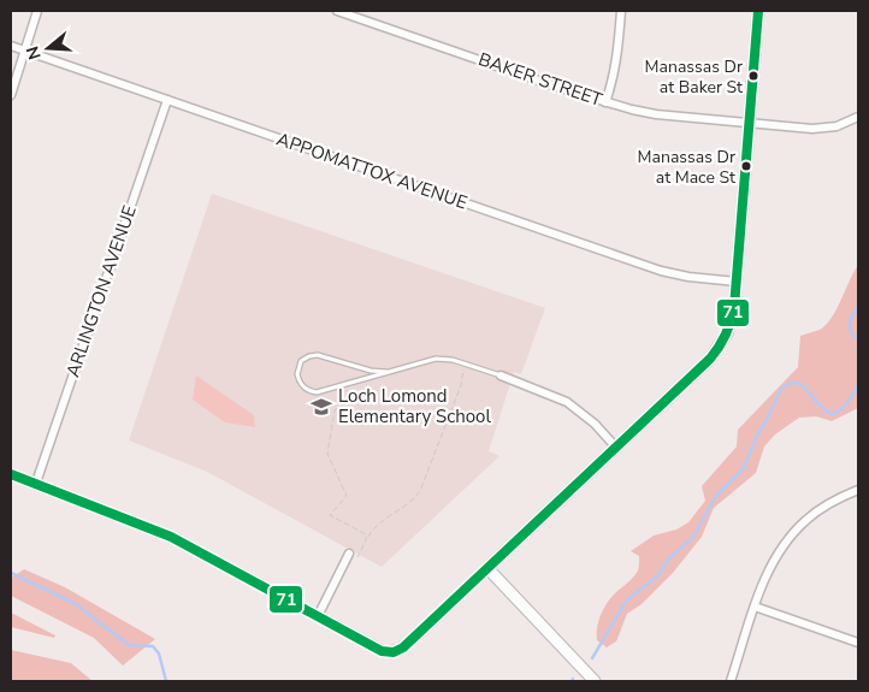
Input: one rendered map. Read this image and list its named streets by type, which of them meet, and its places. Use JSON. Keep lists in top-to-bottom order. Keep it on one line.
{"streets":{"street":["BAKER STREET","APPOMATTOX AVENUE","ARLINGTON AVENUE"]},"crossings":[["APPOMATTOX AVENUE","ARLINGTON AVENUE"]],"places":{"other":["Manassas Dr at Baker St","Manassas Dr at Mace St"],"school or university":["Loch Lomond Elementary School"]},"lines":["transit line 71"],"north":"left"}
